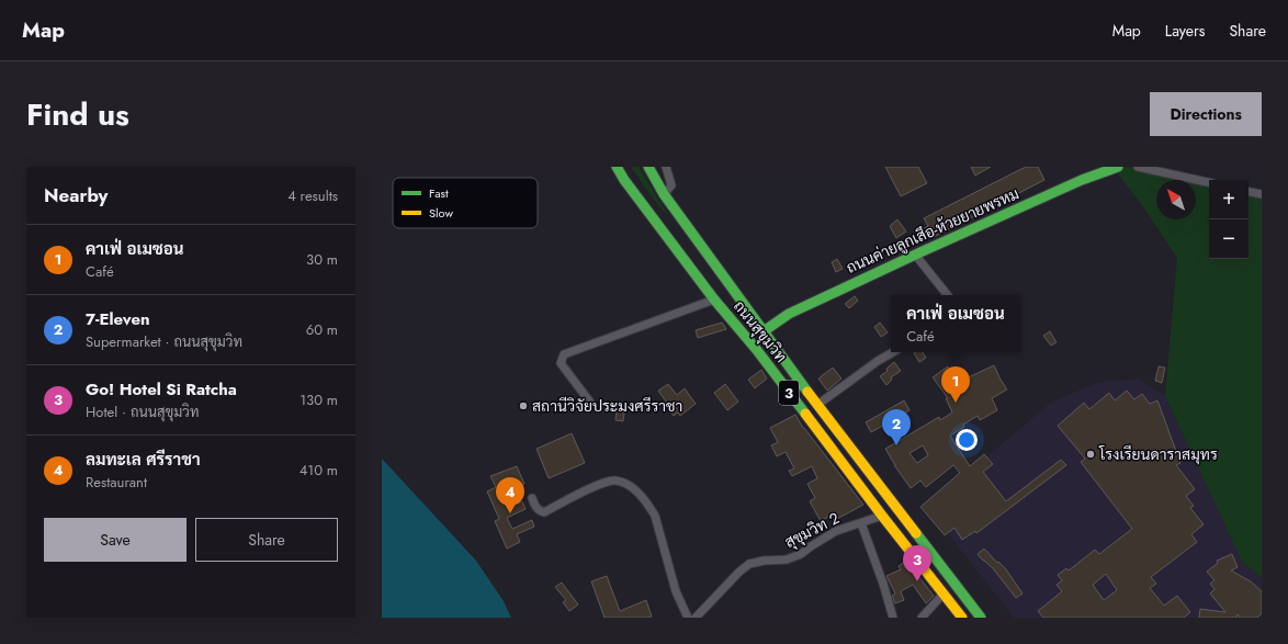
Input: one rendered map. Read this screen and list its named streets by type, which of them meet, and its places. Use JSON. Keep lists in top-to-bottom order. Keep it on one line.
{"streets":{"main road":["ถนนค่ายลูกเสึอ-ห้วยยายพรหม","ถนนสุขุมวิท","3"],"street":["สุขุมวิท 2"]},"crossings":[["ถนนค่ายลูกเสึอ-ห้วยยายพรหม","ถนนสุขุมวิท"],["ถนนสุขุมวิท","สุขุมวิท 2"]],"places":["สถานีวิจัยประมงศรีราชา","โรงเรียนดาราสมุทร"],"legend":["Fast","Slow"],"north":"top left","page":{"header":"Map","nav":["Map","Layers","Share"],"title":"Find us","buttons":["Directions",["Save","Share"]],"heading":["Nearby","4 results"],"map_buttons":["+","−"],"list":[{"mark":"1","name":"คาเฟ่ อเมซอน","note":"Café","value":"30 m"},{"mark":"2","name":"7-Eleven","note":"Supermarket · ถนนสุขุมวิท","value":"60 m"},{"mark":"3","name":"Go! Hotel Si Ratcha","note":"Hotel · ถนนสุขุมวิท","value":"130 m"},{"mark":"4","name":"ลมทะเล ศรีราชา","note":"Restaurant","value":"410 m"}],"popup":["คาเฟ่ อเมซอน","Café"],"pins":["1","2","4","3"]}}
